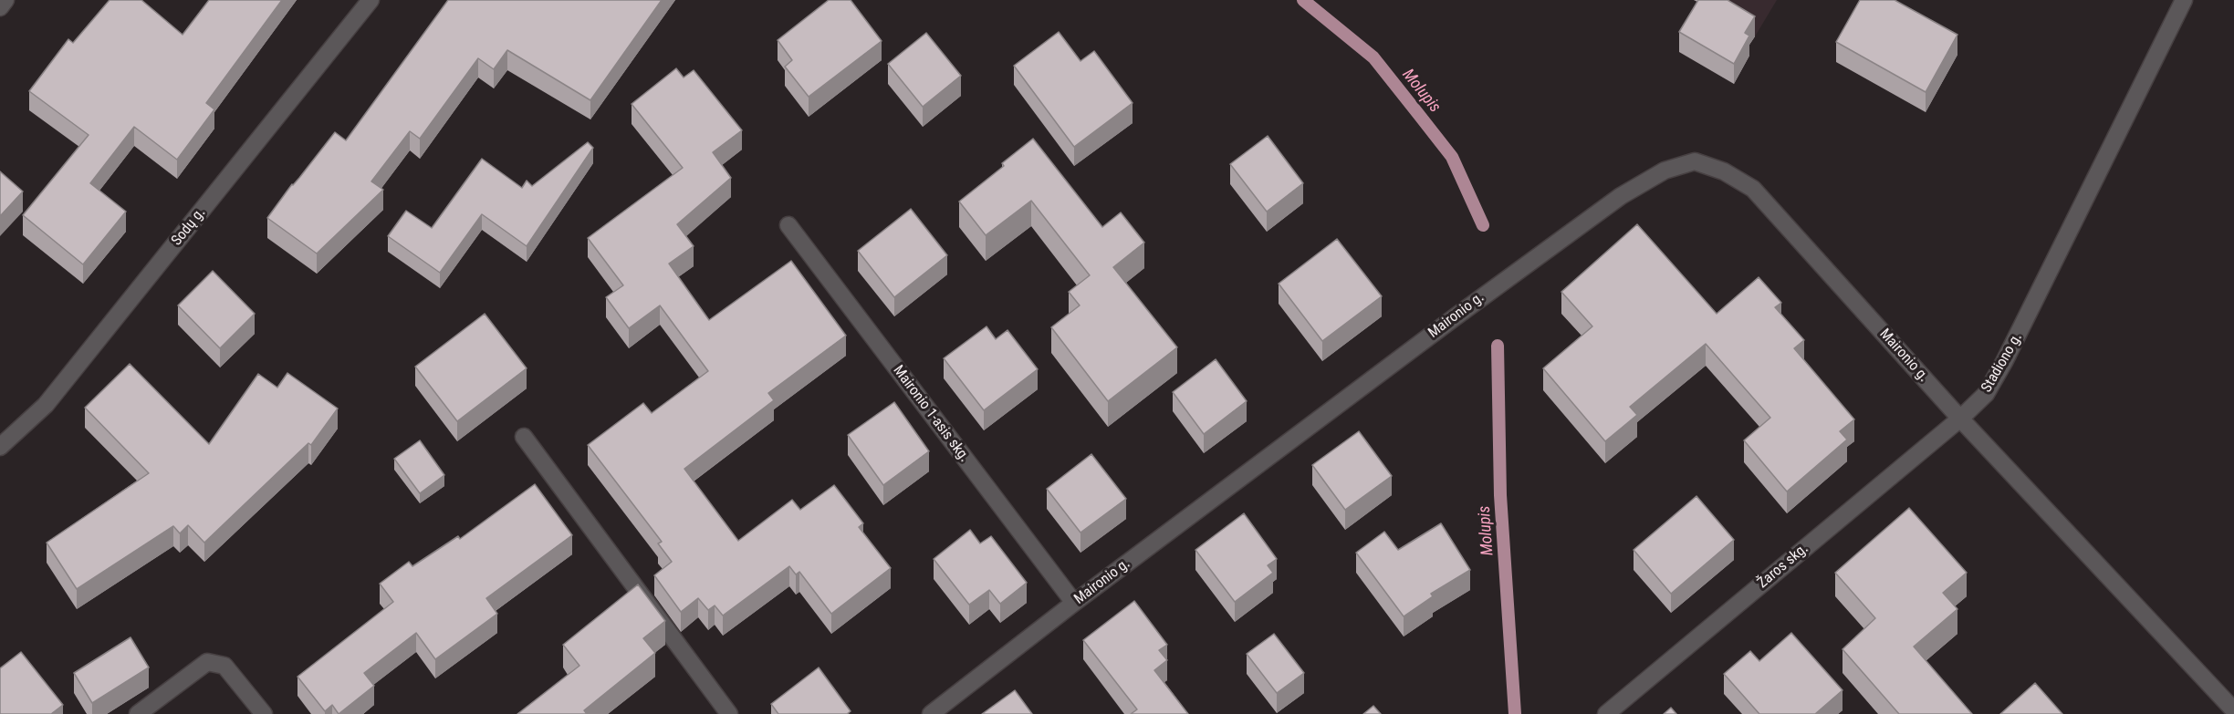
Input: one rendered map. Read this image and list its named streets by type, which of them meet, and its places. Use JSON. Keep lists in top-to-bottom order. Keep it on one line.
{"streets":{"street":["Sodų g.","Maironio g.","Stadiono g.","Maironio 1-asis skg.","Žaros skg."]},"crossings":[["Maironio g.","Stadiono g."],["Maironio g.","Maironio 1-asis skg."],["Maironio g.","Žaros skg."],["Stadiono g.","Žaros skg."]],"water":["Molupis"]}
